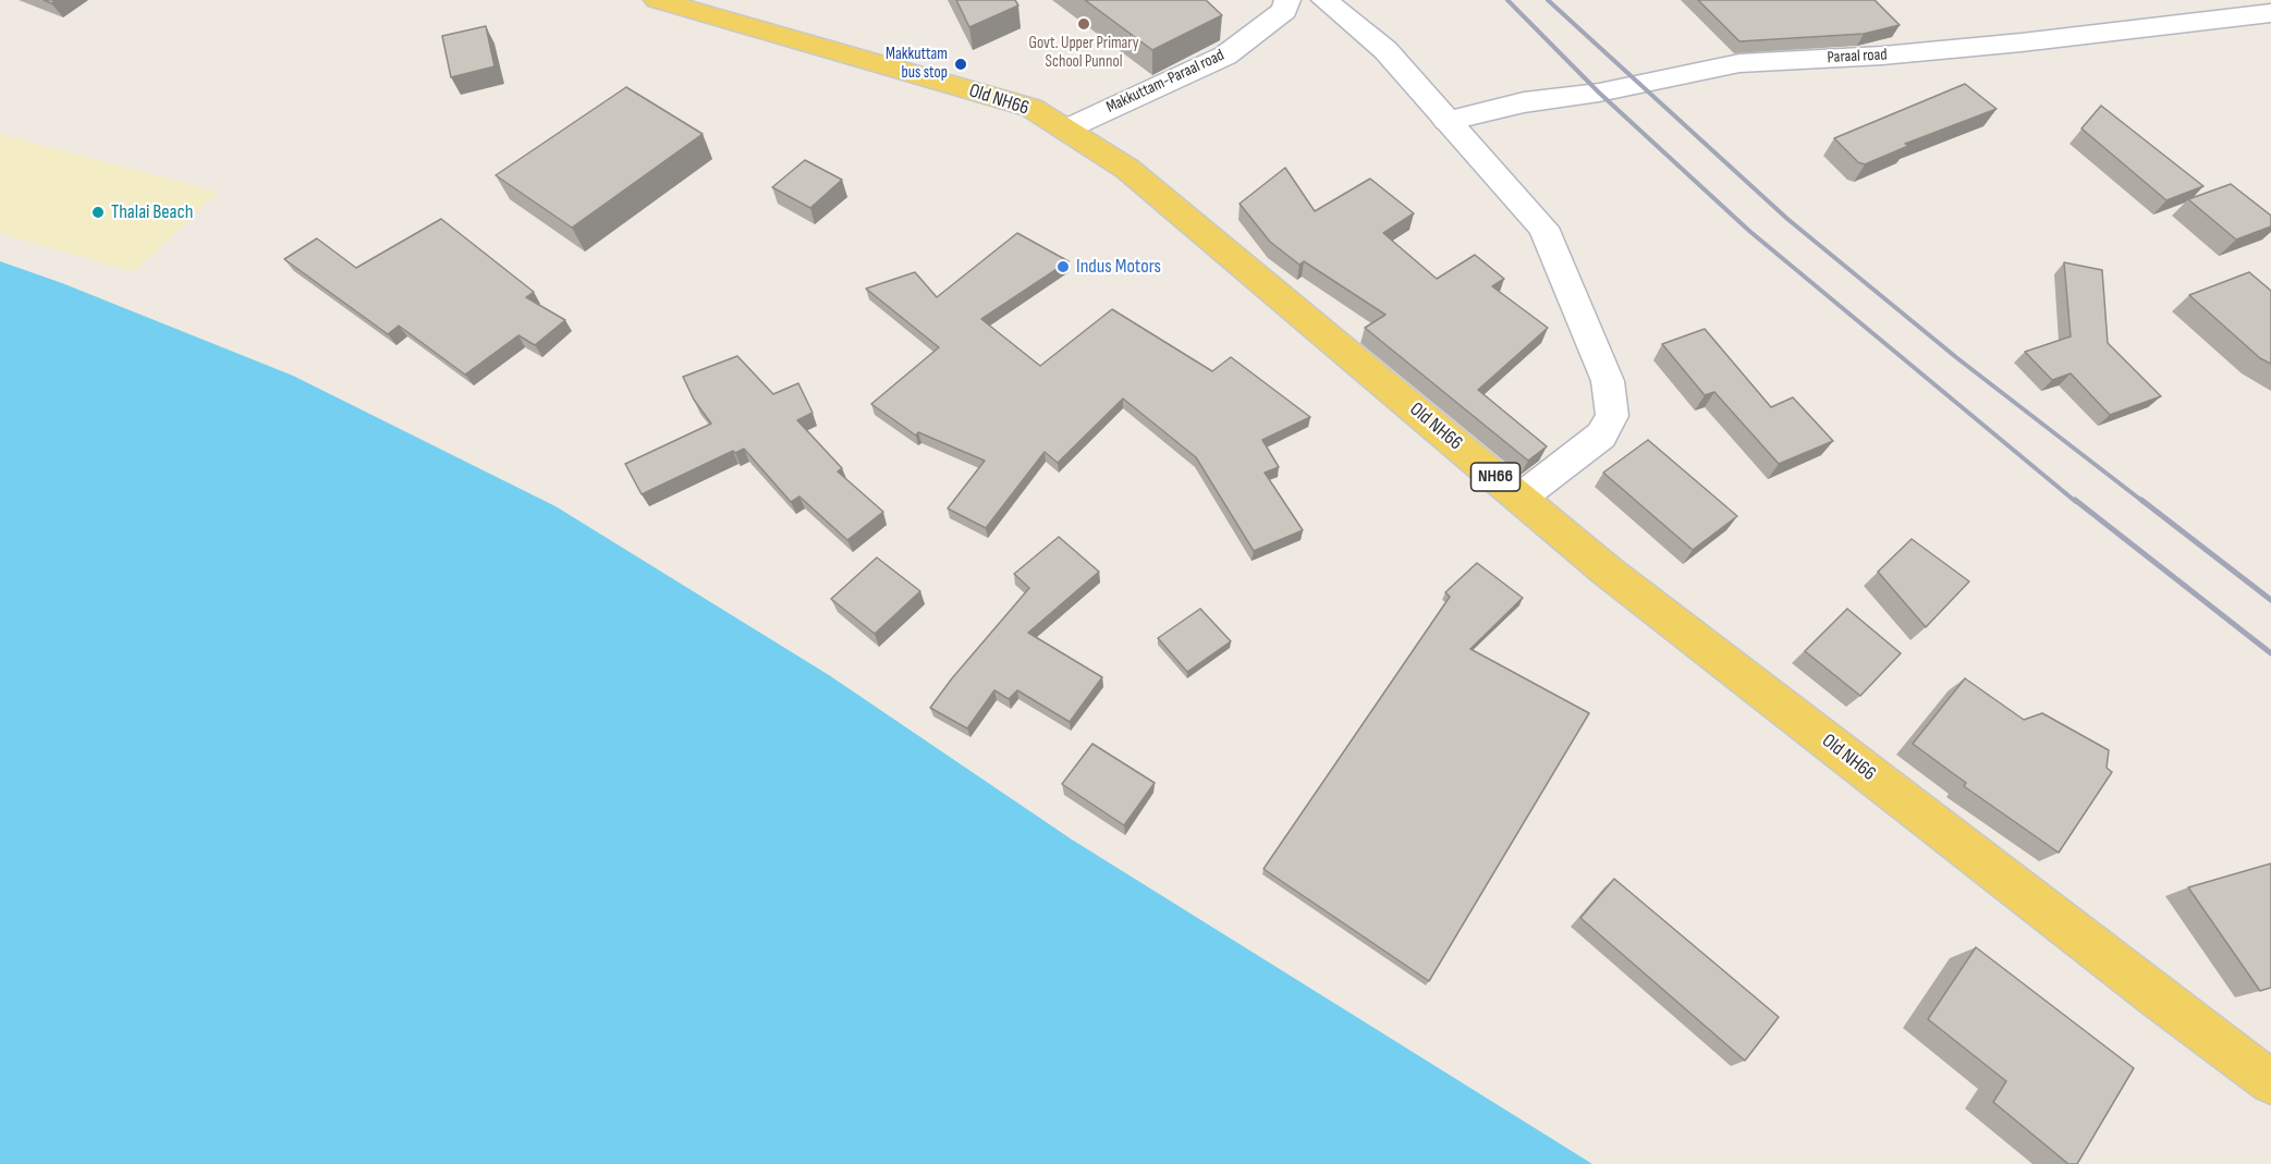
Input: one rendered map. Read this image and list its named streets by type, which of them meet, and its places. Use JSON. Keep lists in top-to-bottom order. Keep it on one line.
{"streets":{"main road":["Old NH66","NH66"],"street":["Paraal road","Makkuttam-Paraal road"]},"crossings":[["Makkuttam-Paraal road","Old NH66"]],"places":["Govt. Upper Primary School Punnol","Makkuttam bus stop","Thalai Beach","Indus Motors"]}
